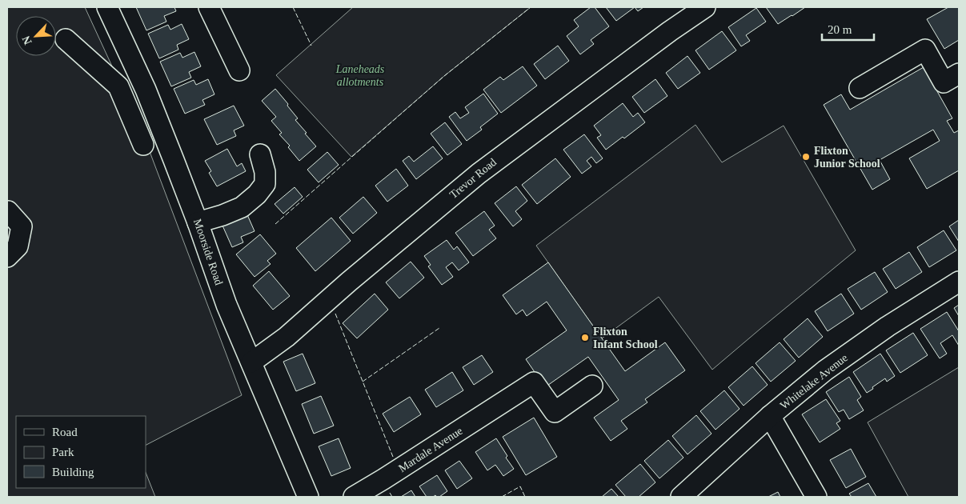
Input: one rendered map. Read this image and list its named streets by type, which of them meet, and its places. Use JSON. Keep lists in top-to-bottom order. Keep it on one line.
{"streets":{"street":["Trevor Road","Moorside Road","Whitelake Avenue","Mardale Avenue"]},"crossings":[["Trevor Road","Moorside Road"]],"parks":["Laneheads allotments"],"places":["Flixton Junior School","Flixton Infant School"],"legend":["Road","Park","Building"],"scale_bar":"20 m","north":"bottom left"}
